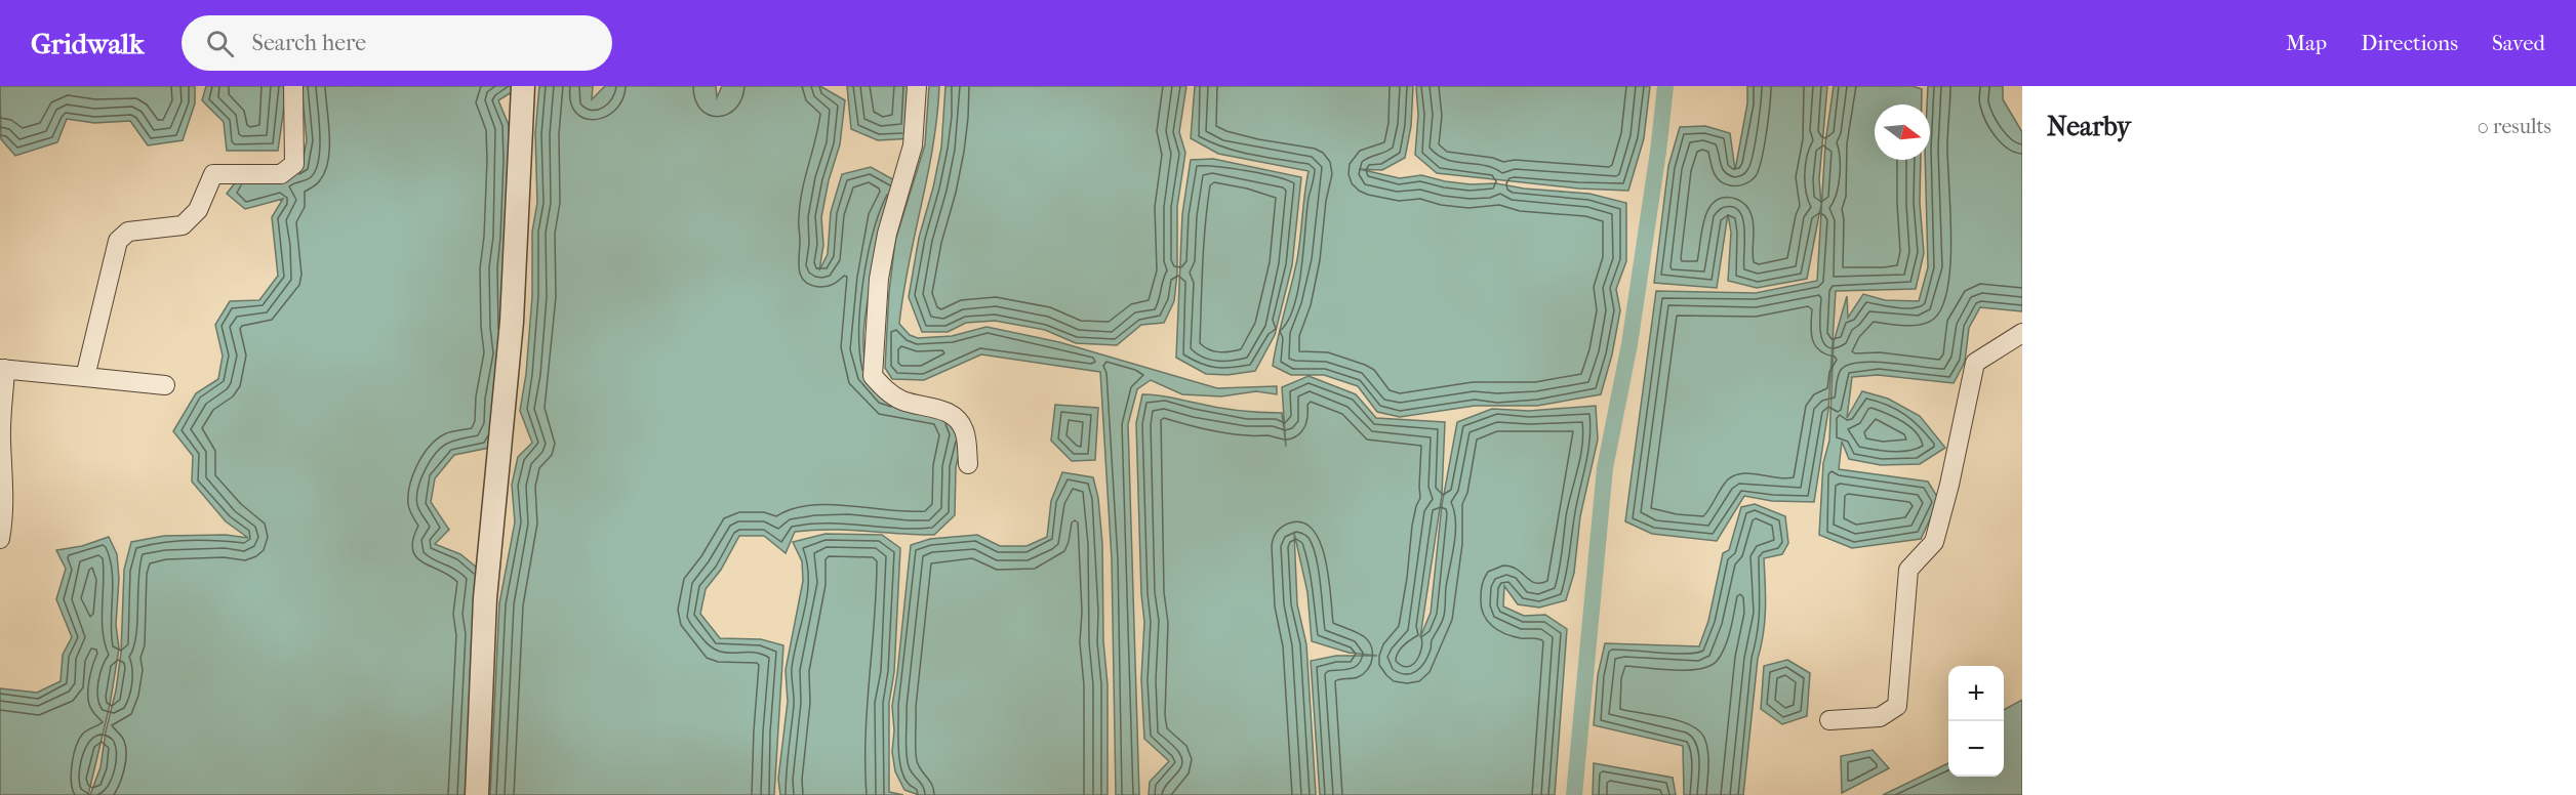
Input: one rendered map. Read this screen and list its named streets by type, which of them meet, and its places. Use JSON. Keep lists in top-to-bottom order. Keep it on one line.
{"north":"right","page":{"header":"Gridwalk","search":"Search here","nav":["Map","Directions","Saved"],"heading":["Nearby","0 results"],"map_buttons":["+","−"]}}
